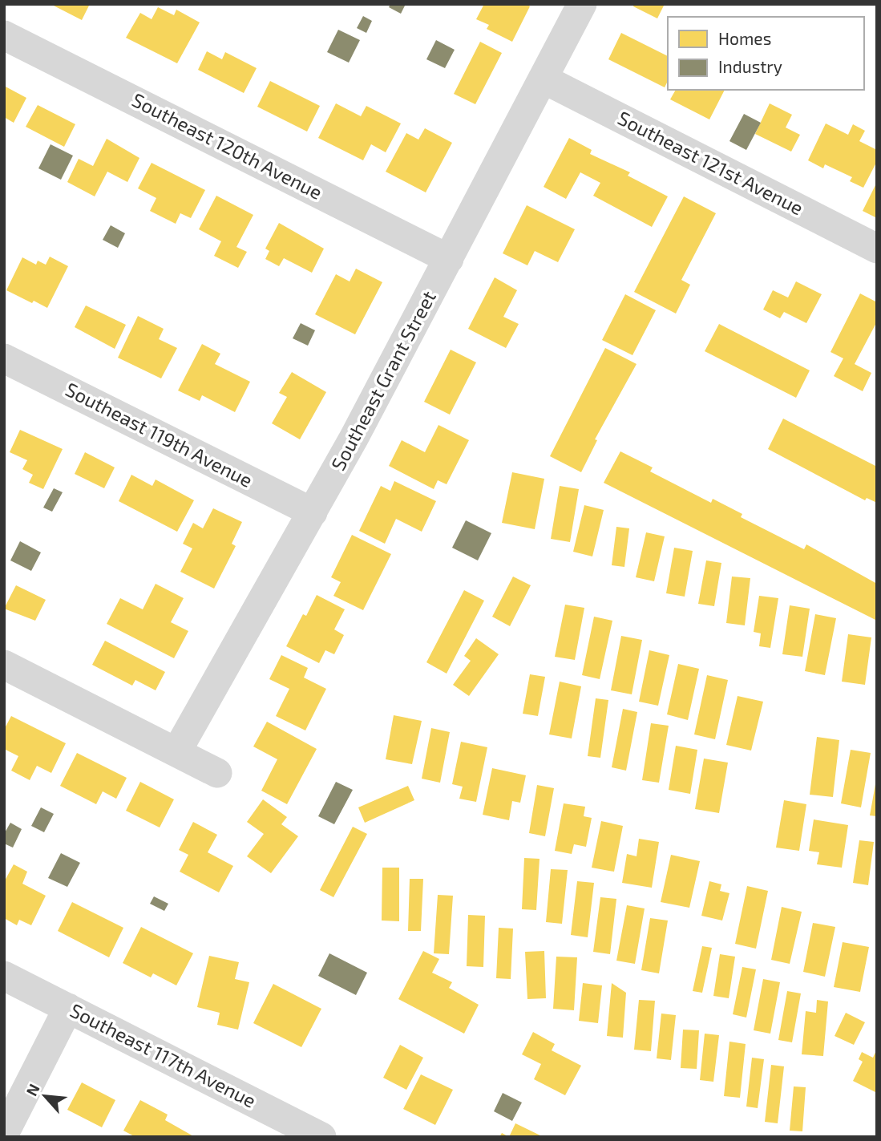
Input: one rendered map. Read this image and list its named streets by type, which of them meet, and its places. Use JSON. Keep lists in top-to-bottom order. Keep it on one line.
{"streets":{"street":["Southeast 120th Avenue","Southeast 121st Avenue","Southeast Grant Street","Southeast 119th Avenue","Southeast 117th Avenue"]},"crossings":[["Southeast 120th Avenue","Southeast Grant Street"],["Southeast 121st Avenue","Southeast Grant Street"],["Southeast Grant Street","Southeast 119th Avenue"]],"legend":["Homes","Industry"],"north":"top left"}
